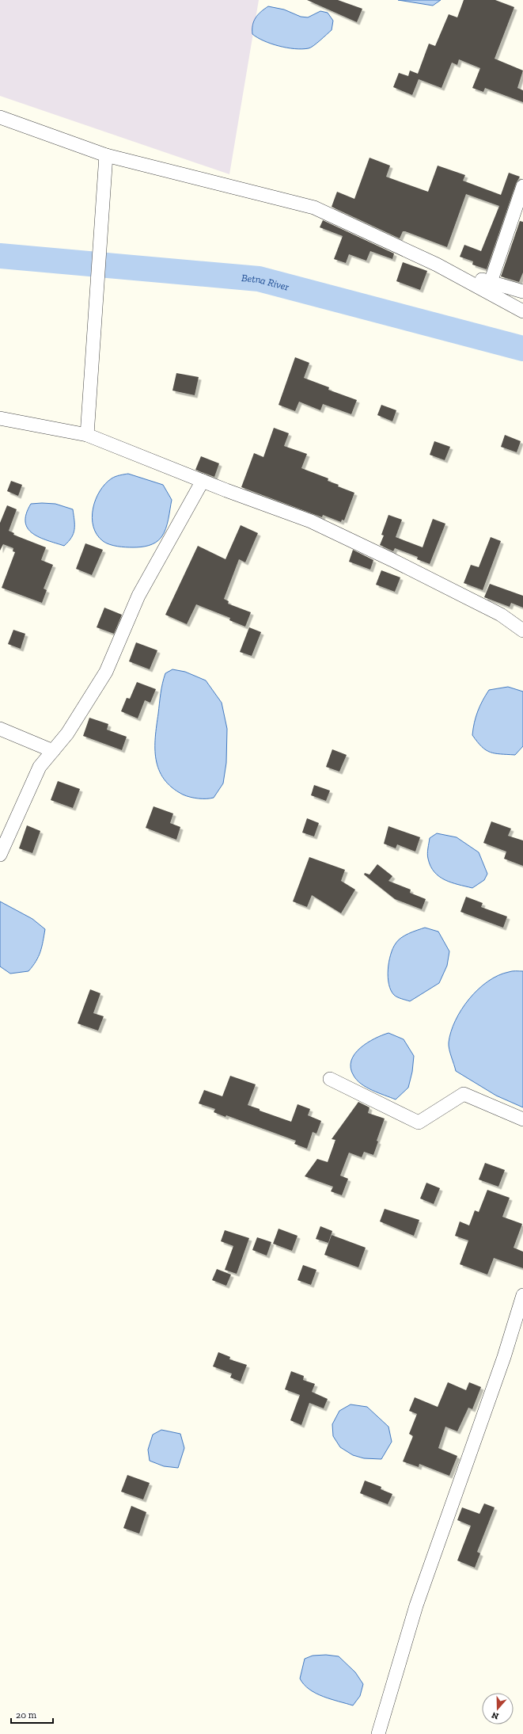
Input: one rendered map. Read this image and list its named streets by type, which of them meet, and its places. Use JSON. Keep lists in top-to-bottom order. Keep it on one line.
{"water":["Betna River"],"scale_bar":"20 m","north":"bottom"}
